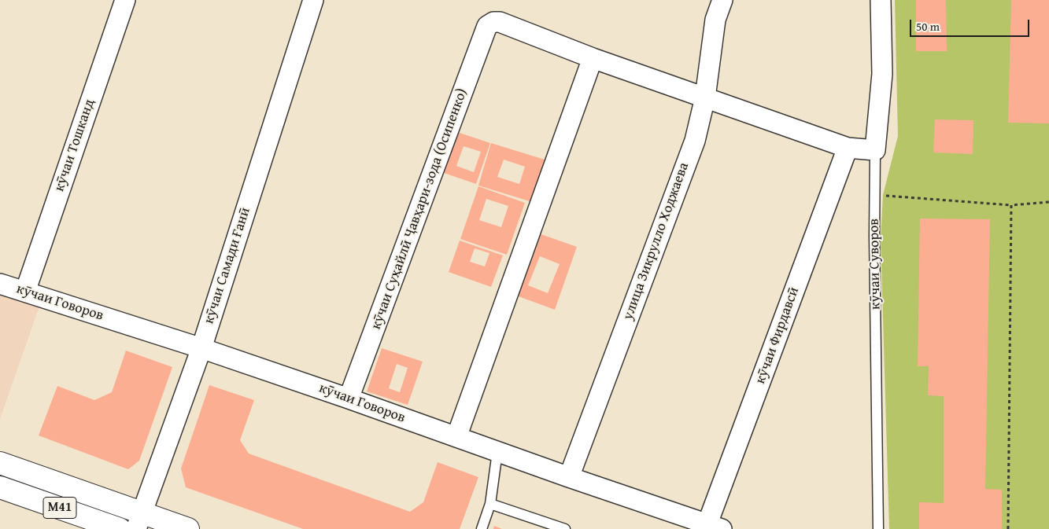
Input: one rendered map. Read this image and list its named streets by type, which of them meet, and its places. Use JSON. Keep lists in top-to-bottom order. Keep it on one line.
{"streets":{"highway":["M41"],"street":["кӯчаи Тошканд","кӯчаи Суҳайлӣ Ҷавҳари-зода (Осипенко)","улица Зикрулло Ходжаева","кӯчаи Суворов","кӯчаи Самади Ғанӣ","кӯчаи Говоров","кӯчаи Фирдавсӣ"]},"crossings":[["кӯчаи Тошканд","кӯчаи Говоров"],["кӯчаи Суҳайлӣ Ҷавҳари-зода (Осипенко)","кӯчаи Говоров"],["улица Зикрулло Ходжаева","кӯчаи Говоров"],["кӯчаи Самади Ғанӣ","кӯчаи Говоров"],["кӯчаи Говоров","кӯчаи Фирдавсӣ"]],"scale_bar":"50 m"}
